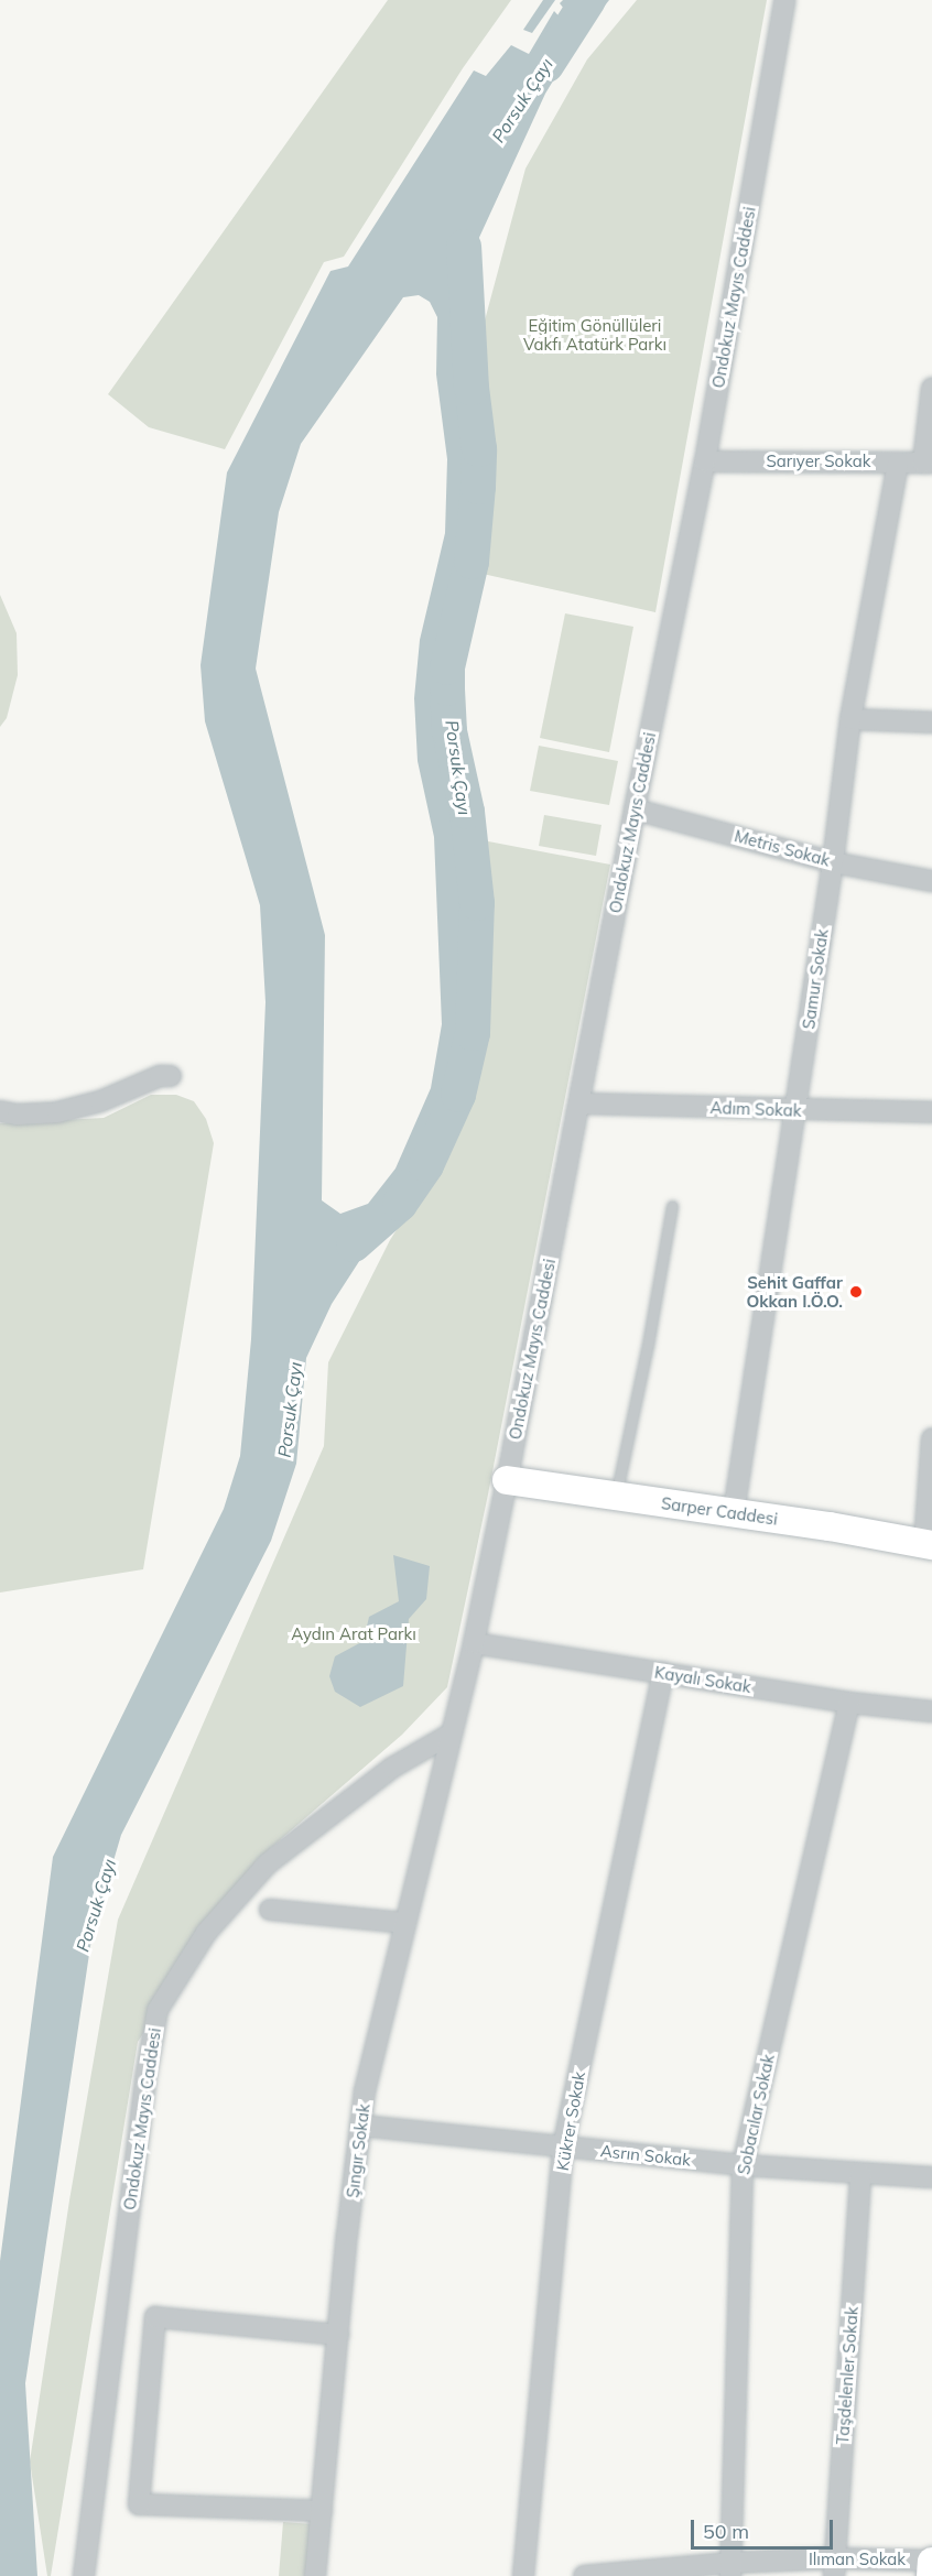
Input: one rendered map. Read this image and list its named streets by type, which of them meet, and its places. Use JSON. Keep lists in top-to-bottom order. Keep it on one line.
{"streets":{"main road":["Sarper Caddesi"],"street":["Ondokuz Mayıs Caddesi","Sarıyer Sokak","Metris Sokak","Samur Sokak","Adım Sokak","Kayalı Sokak","Sobacılar Sokak","Kükrer Sokak","Şıngır Sokak","Asrın Sokak","Taşdelenler Sokak","Ilıman Sokak"]},"crossings":[["Ondokuz Mayıs Caddesi","Sarıyer Sokak"],["Ondokuz Mayıs Caddesi","Metris Sokak"],["Ondokuz Mayıs Caddesi","Adım Sokak"],["Ondokuz Mayıs Caddesi","Sarper Caddesi"],["Ondokuz Mayıs Caddesi","Kayalı Sokak"],["Ondokuz Mayıs Caddesi","Şıngır Sokak"],["Sarıyer Sokak","Samur Sokak"],["Metris Sokak","Samur Sokak"],["Samur Sokak","Adım Sokak"],["Samur Sokak","Sarper Caddesi"],["Kayalı Sokak","Sobacılar Sokak"],["Kayalı Sokak","Kükrer Sokak"],["Sobacılar Sokak","Asrın Sokak"],["Sobacılar Sokak","Ilıman Sokak"],["Kükrer Sokak","Asrın Sokak"],["Şıngır Sokak","Asrın Sokak"],["Asrın Sokak","Taşdelenler Sokak"],["Taşdelenler Sokak","Ilıman Sokak"]],"water":["Porsuk Çayı"],"parks":["Eğitim Gönüllüleri Vakfı Atatürk Parkı","Aydın Arat Parkı"],"places":["Sehit Gaffar Okkan I.Ö.O."],"scale_bar":"50 m"}
